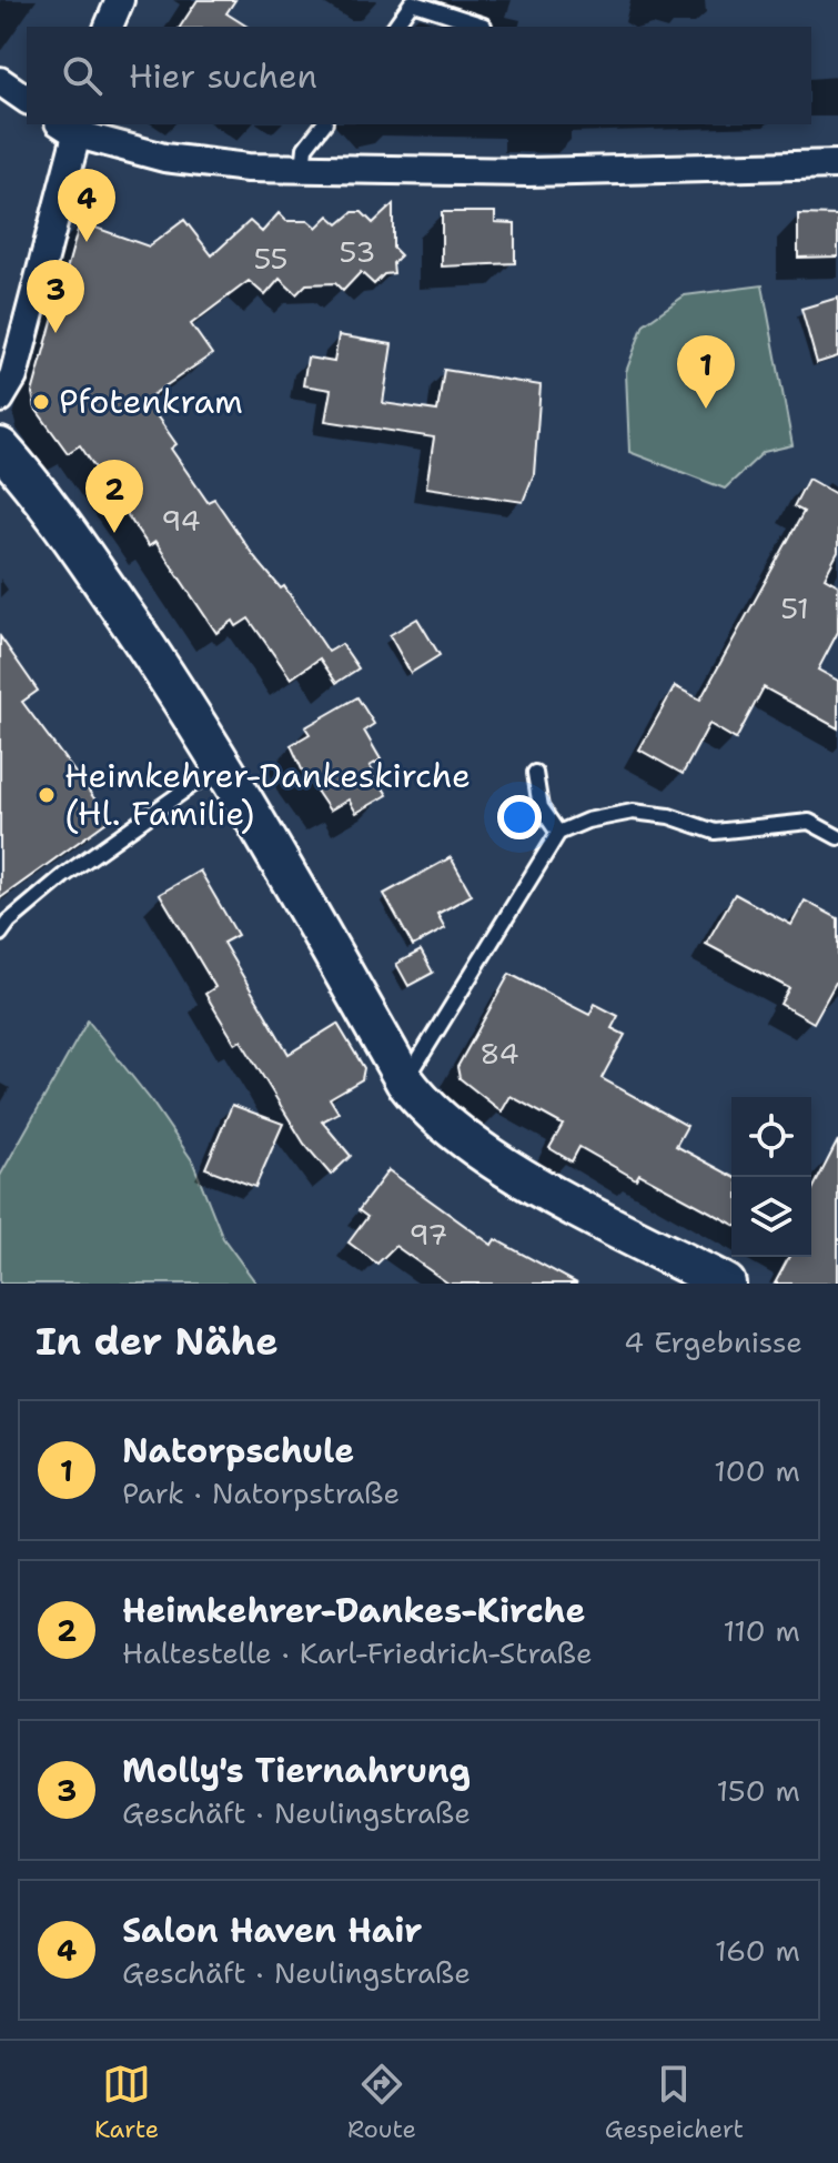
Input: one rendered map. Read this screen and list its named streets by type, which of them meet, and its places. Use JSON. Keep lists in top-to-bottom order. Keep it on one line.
{"places":["Pfotenkram","Heimkehrer-Dankeskirche (Hl. Familie)"],"house_numbers":["53","55","94","51","84","97"],"page":{"search":"Hier suchen","pins":["4","3","1","2"],"heading":["In der Nähe","4 Ergebnisse"],"list":[{"mark":"1","name":"Natorpschule","note":"Park · Natorpstraße","value":"100 m"},{"mark":"2","name":"Heimkehrer-Dankes-Kirche","note":"Haltestelle · Karl-Friedrich-Straße","value":"110 m"},{"mark":"3","name":"Molly's Tiernahrung","note":"Geschäft · Neulingstraße","value":"150 m"},{"mark":"4","name":"Salon Haven Hair","note":"Geschäft · Neulingstraße","value":"160 m"}],"nav":["Karte","Route","Gespeichert"]}}
